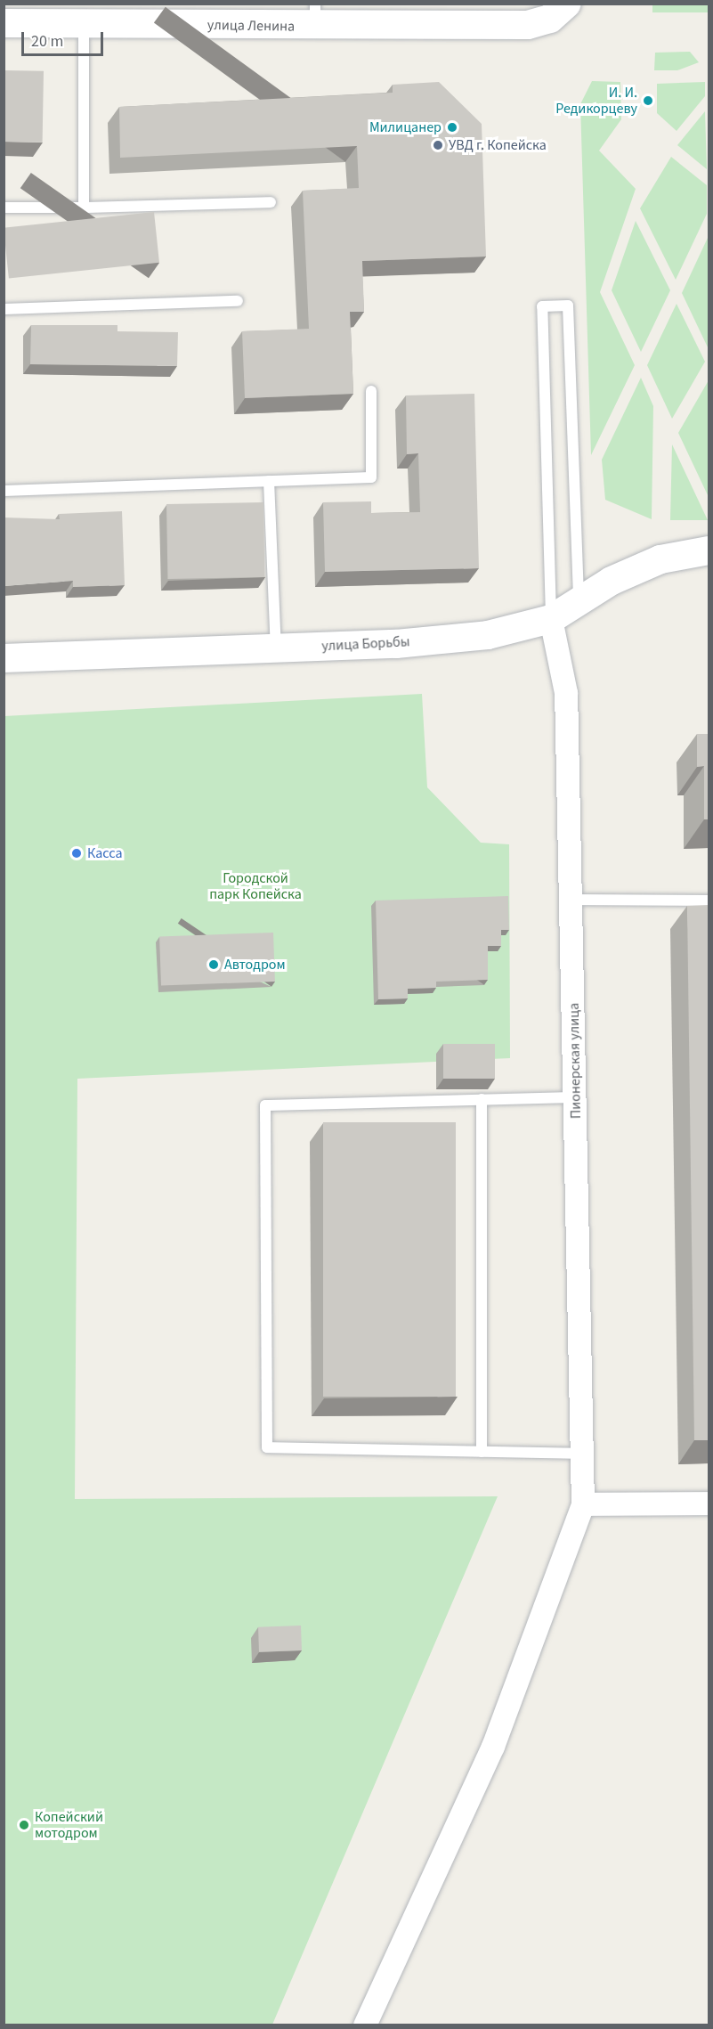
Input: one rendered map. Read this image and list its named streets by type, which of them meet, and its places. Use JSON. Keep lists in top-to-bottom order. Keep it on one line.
{"streets":{"street":["улица Ленина","улица Борьбы","Пионерская улица"]},"crossings":[["улица Борьбы","Пионерская улица"]],"parks":["Городской парк Копейска"],"places":["И. И. Редикорцеву","Милицанер","УВД г. Копейска","Касса","Автодром","Копейский мотодром"],"scale_bar":"20 m"}
